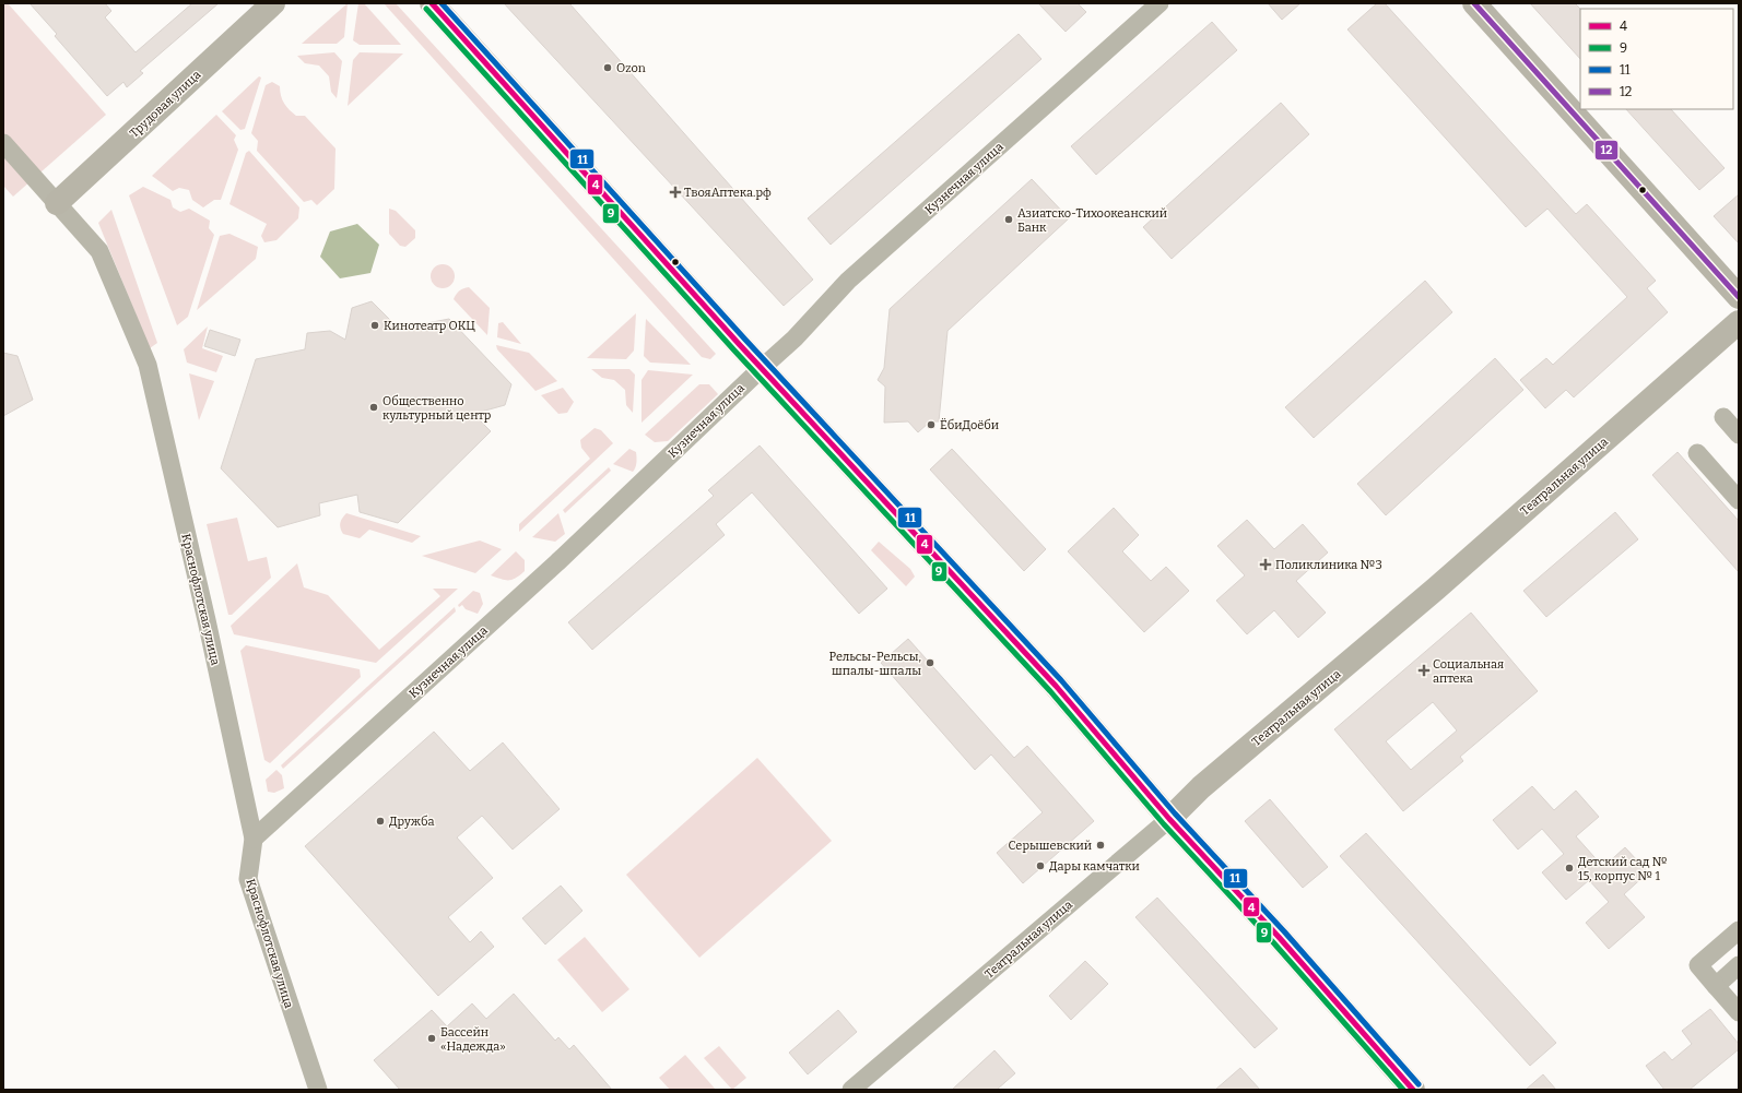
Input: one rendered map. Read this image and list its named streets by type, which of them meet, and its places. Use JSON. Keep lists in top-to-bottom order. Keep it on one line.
{"streets":{"main road":["Трудовая улица","Театральная улица"],"street":["Кузнечная улица","Краснофлотская улица"]},"crossings":[["Трудовая улица","Краснофлотская улица"],["Кузнечная улица","Краснофлотская улица"]],"places":{"other":["Ozon","Азиатско-Тихоокеанский Банк","Кинотеатр ОКЦ","Общественно культурный центр","ЁбиДоёби","Рельсы-Рельсы, шпалы-шпалы","Дружба","Серышевский","Дары камчатки","Детский сад № 15, корпус № 1","Бассейн «Надежда»"],"health":["ТвояАптека.рф","Поликлиника №3","Социальная аптека"]},"lines":["transit line 4","transit line 11","transit line 12","transit line 9"],"legend":["4","9","11","12"]}
